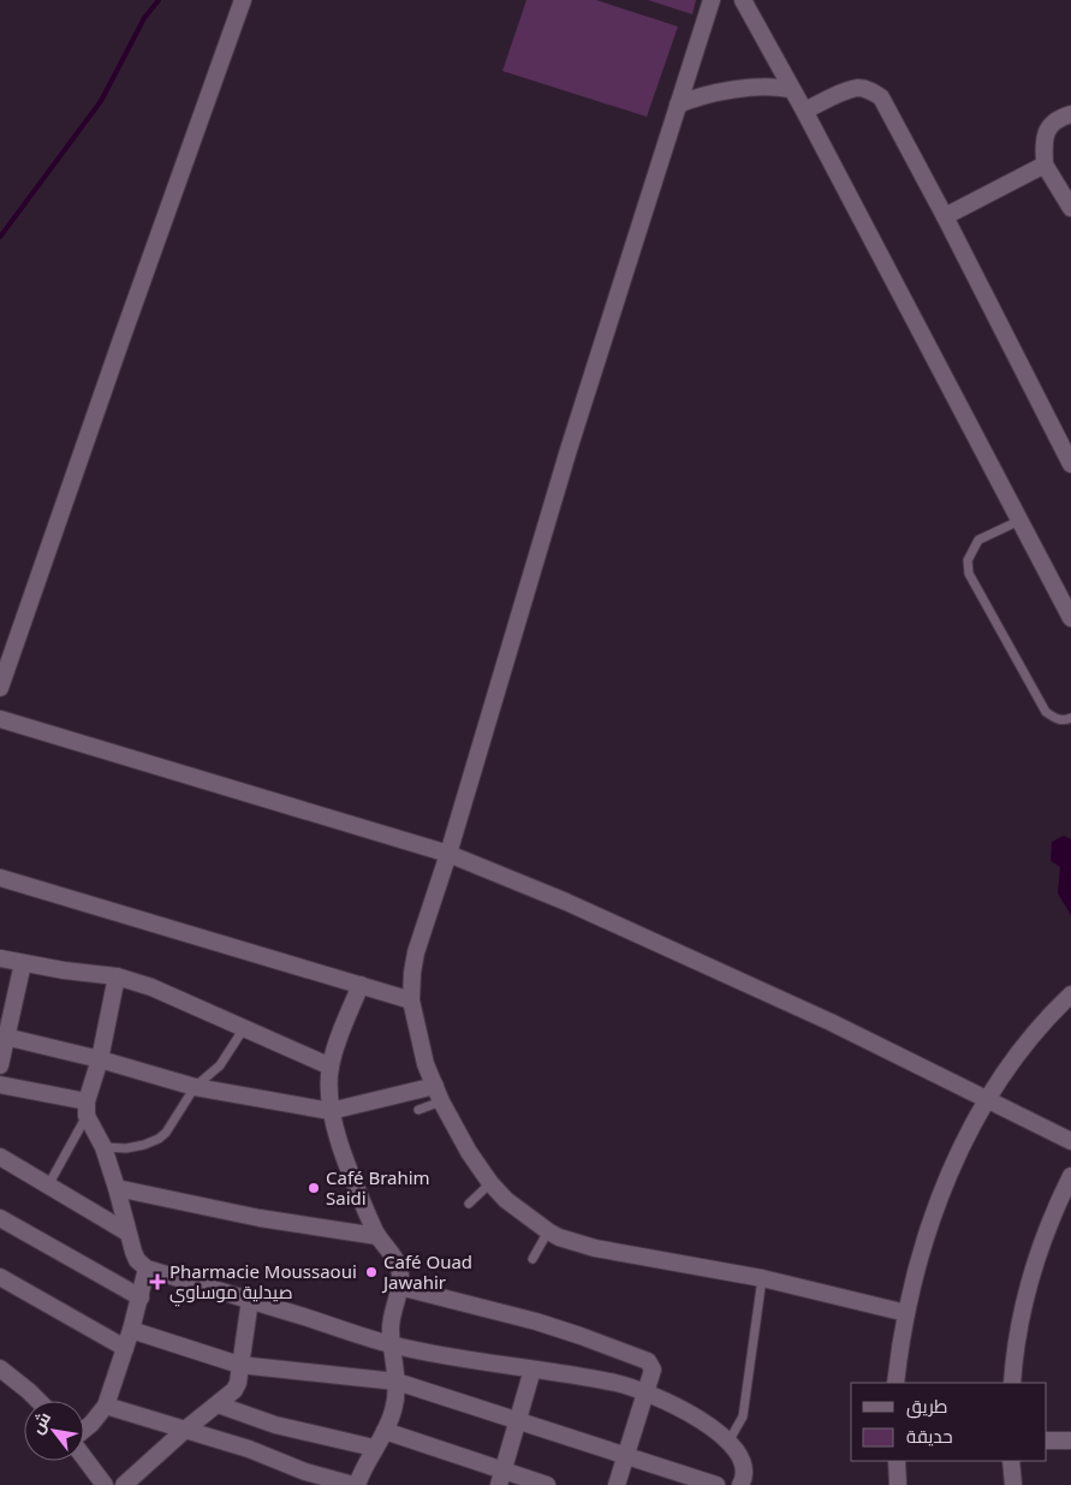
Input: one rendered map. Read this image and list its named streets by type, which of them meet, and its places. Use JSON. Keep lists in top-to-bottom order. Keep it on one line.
{"places":{"other":["Café Brahim Saidi","Café Ouad Jawahir"],"health":["Pharmacie Moussaoui صيدلية موساوي"]},"legend":["طريق","حديقة"],"north":"top left"}
